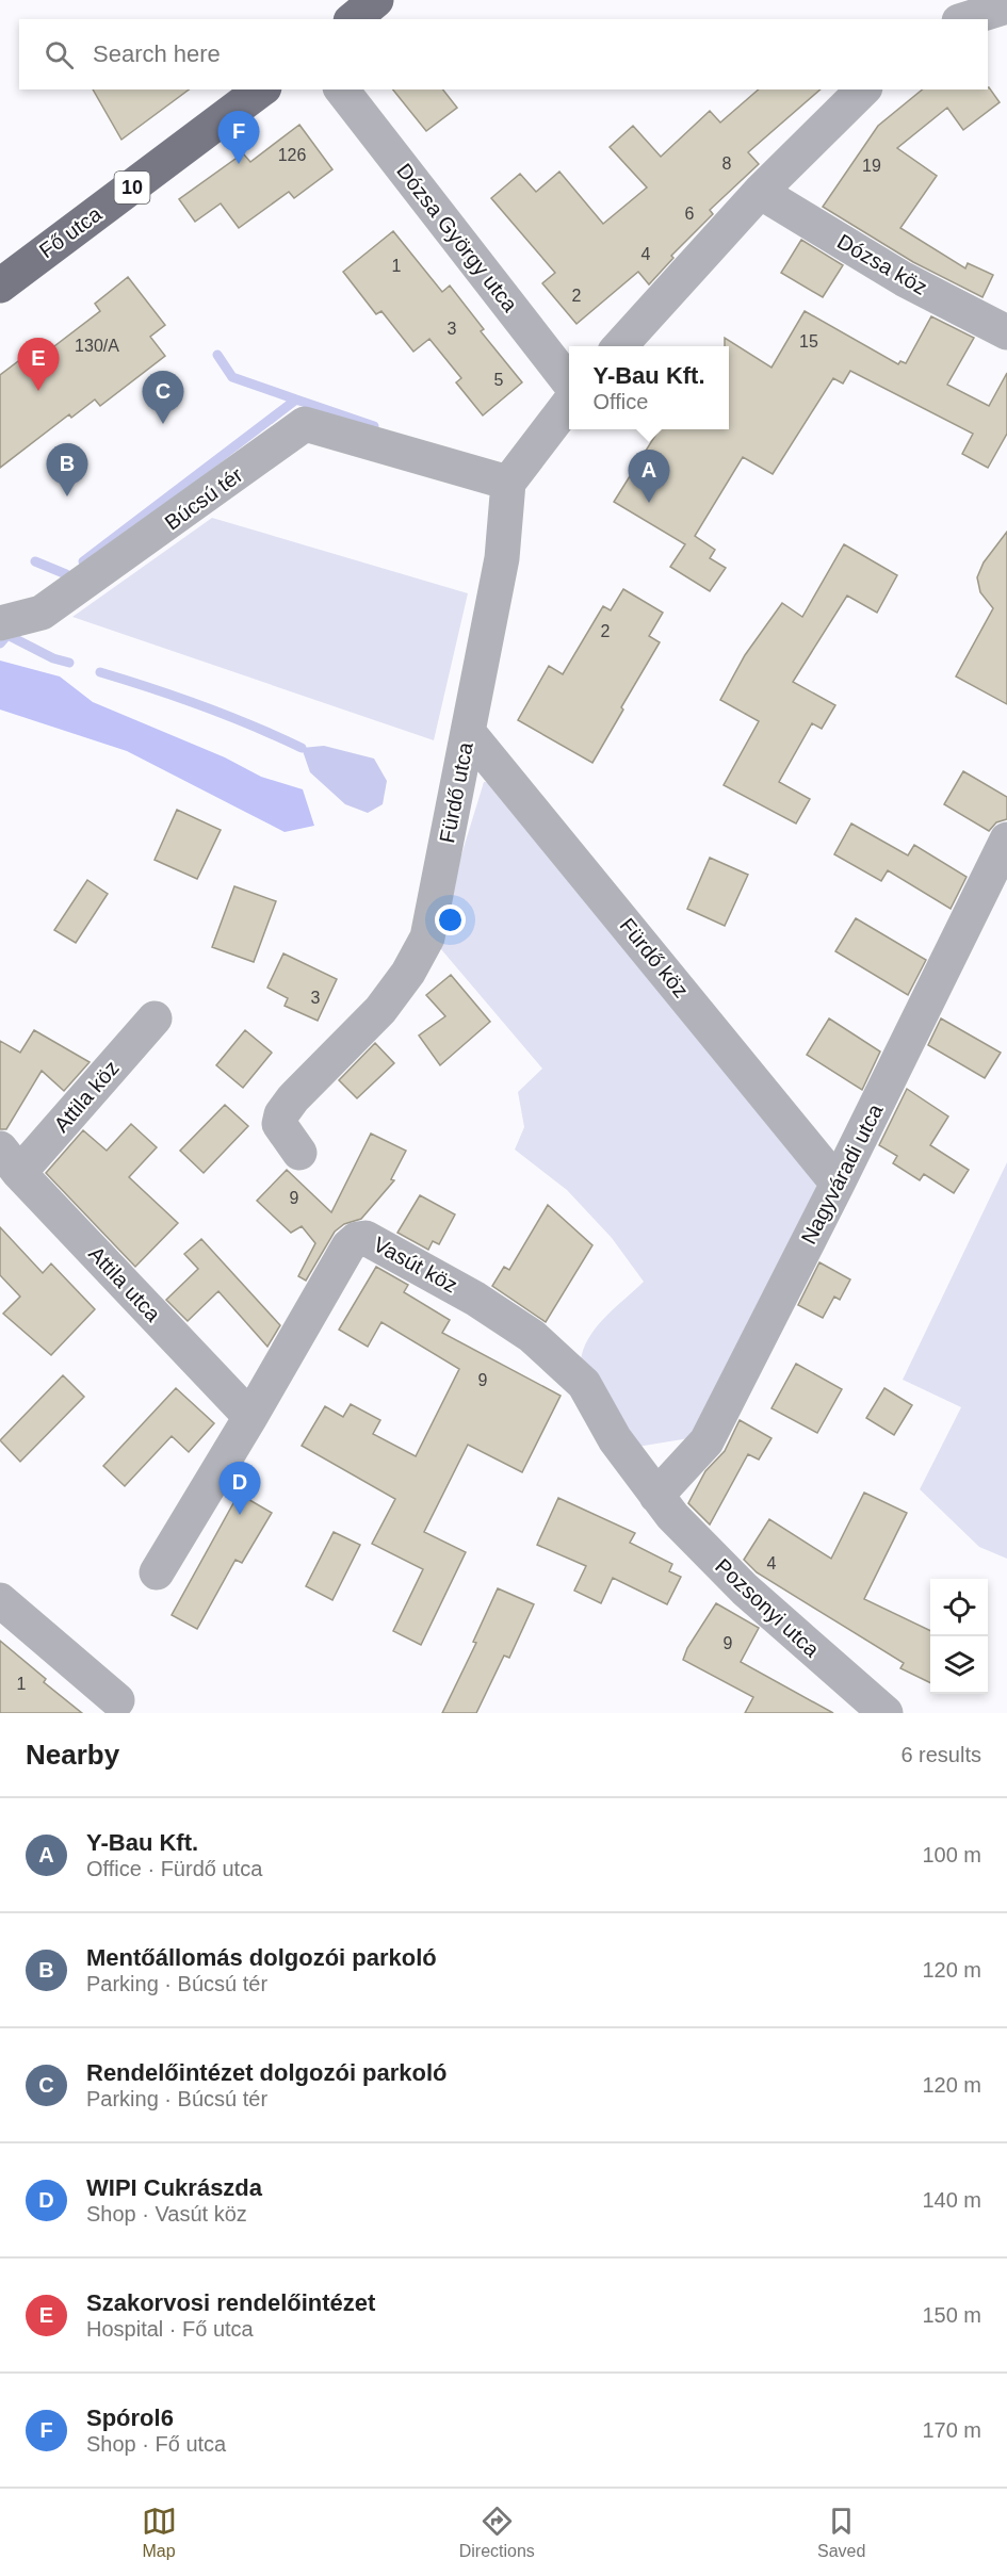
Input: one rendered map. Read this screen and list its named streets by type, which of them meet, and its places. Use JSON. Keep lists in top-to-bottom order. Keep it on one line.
{"streets":{"main road":["10","Fő utca"],"street":["Dózsa György utca","Dózsa köz","Búcsú tér","Fürdő utca","Fürdő köz","Attila köz","Nagyváradi utca","Vasút köz","Attila utca","Pozsonyi utca"]},"crossings":[["Búcsú tér","Fürdő utca"],["Fürdő utca","Fürdő köz"],["Fürdő köz","Nagyváradi utca"],["Attila köz","Attila utca"],["Nagyváradi utca","Vasút köz"],["Nagyváradi utca","Pozsonyi utca"],["Vasút köz","Attila utca"],["Vasút köz","Pozsonyi utca"]],"house_numbers":["126","8","19","6","4","1","2","3","15","130/A","5","2","3","9","9","4","9","1"],"page":{"search":"Search here","pins":["F","E","C","B","A","D"],"popup":["Y-Bau Kft.","Office"],"heading":["Nearby","6 results"],"list":[{"mark":"A","name":"Y-Bau Kft.","note":"Office · Fürdő utca","value":"100 m"},{"mark":"B","name":"Mentőállomás dolgozói parkoló","note":"Parking · Búcsú tér","value":"120 m"},{"mark":"C","name":"Rendelőintézet dolgozói parkoló","note":"Parking · Búcsú tér","value":"120 m"},{"mark":"D","name":"WIPI Cukrászda","note":"Shop · Vasút köz","value":"140 m"},{"mark":"E","name":"Szakorvosi rendelőintézet","note":"Hospital · Fő utca","value":"150 m"},{"mark":"F","name":"Spórol6","note":"Shop · Fő utca","value":"170 m"}],"nav":["Map","Directions","Saved"]}}
